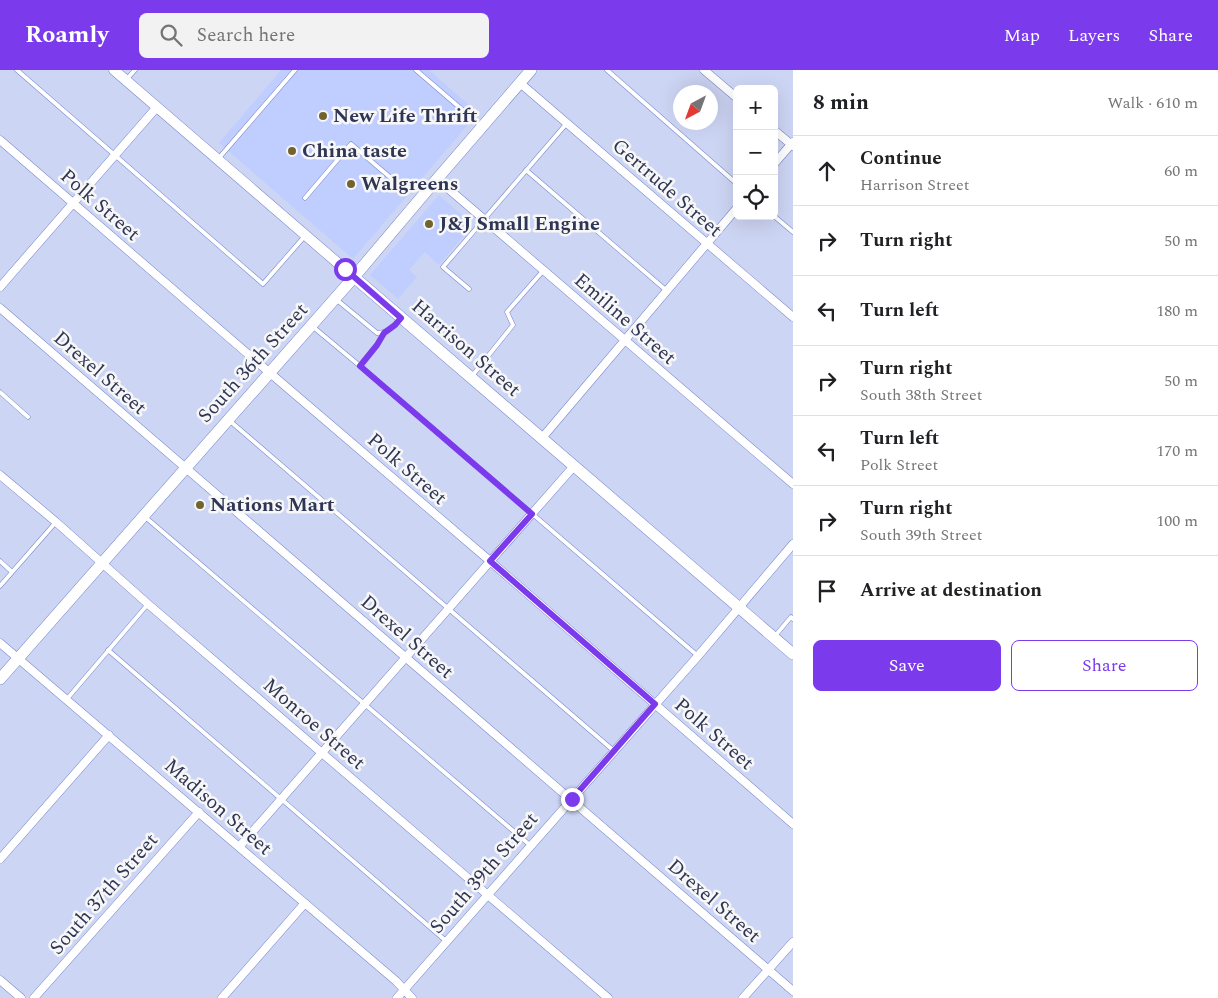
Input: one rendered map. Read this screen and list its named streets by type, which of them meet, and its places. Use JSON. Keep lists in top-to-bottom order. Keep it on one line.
{"streets":{"main road":["Harrison Street","South 36th Street"],"street":["Gertrude Street","Polk Street","Emiline Street","Drexel Street","Monroe Street","Madison Street","South 39th Street","South 37th Street"]},"crossings":[["Gertrude Street","South 36th Street"],["Polk Street","South 36th Street"],["Polk Street","South 39th Street"],["Emiline Street","South 36th Street"],["Harrison Street","South 36th Street"],["Harrison Street","South 39th Street"],["South 36th Street","Drexel Street"],["South 36th Street","Monroe Street"],["South 36th Street","Madison Street"],["Drexel Street","South 39th Street"],["Monroe Street","South 39th Street"],["Madison Street","South 39th Street"],["Madison Street","South 37th Street"]],"places":["New Life Thrift","China taste","Walgreens","J&J Small Engine","Nations Mart"],"north":"bottom left","page":{"header":"Roamly","search":"Search here","nav":["Map","Layers","Share"],"heading":["8 min","Walk · 610 m"],"map_buttons":["+","−"],"list":[["Continue","Harrison Street","60 m"],["Turn right","50 m"],["Turn left","180 m"],["Turn right","South 38th Street","50 m"],["Turn left","Polk Street","170 m"],["Turn right","South 39th Street","100 m"],"Arrive at destination"],"buttons":["Save","Share"]}}
